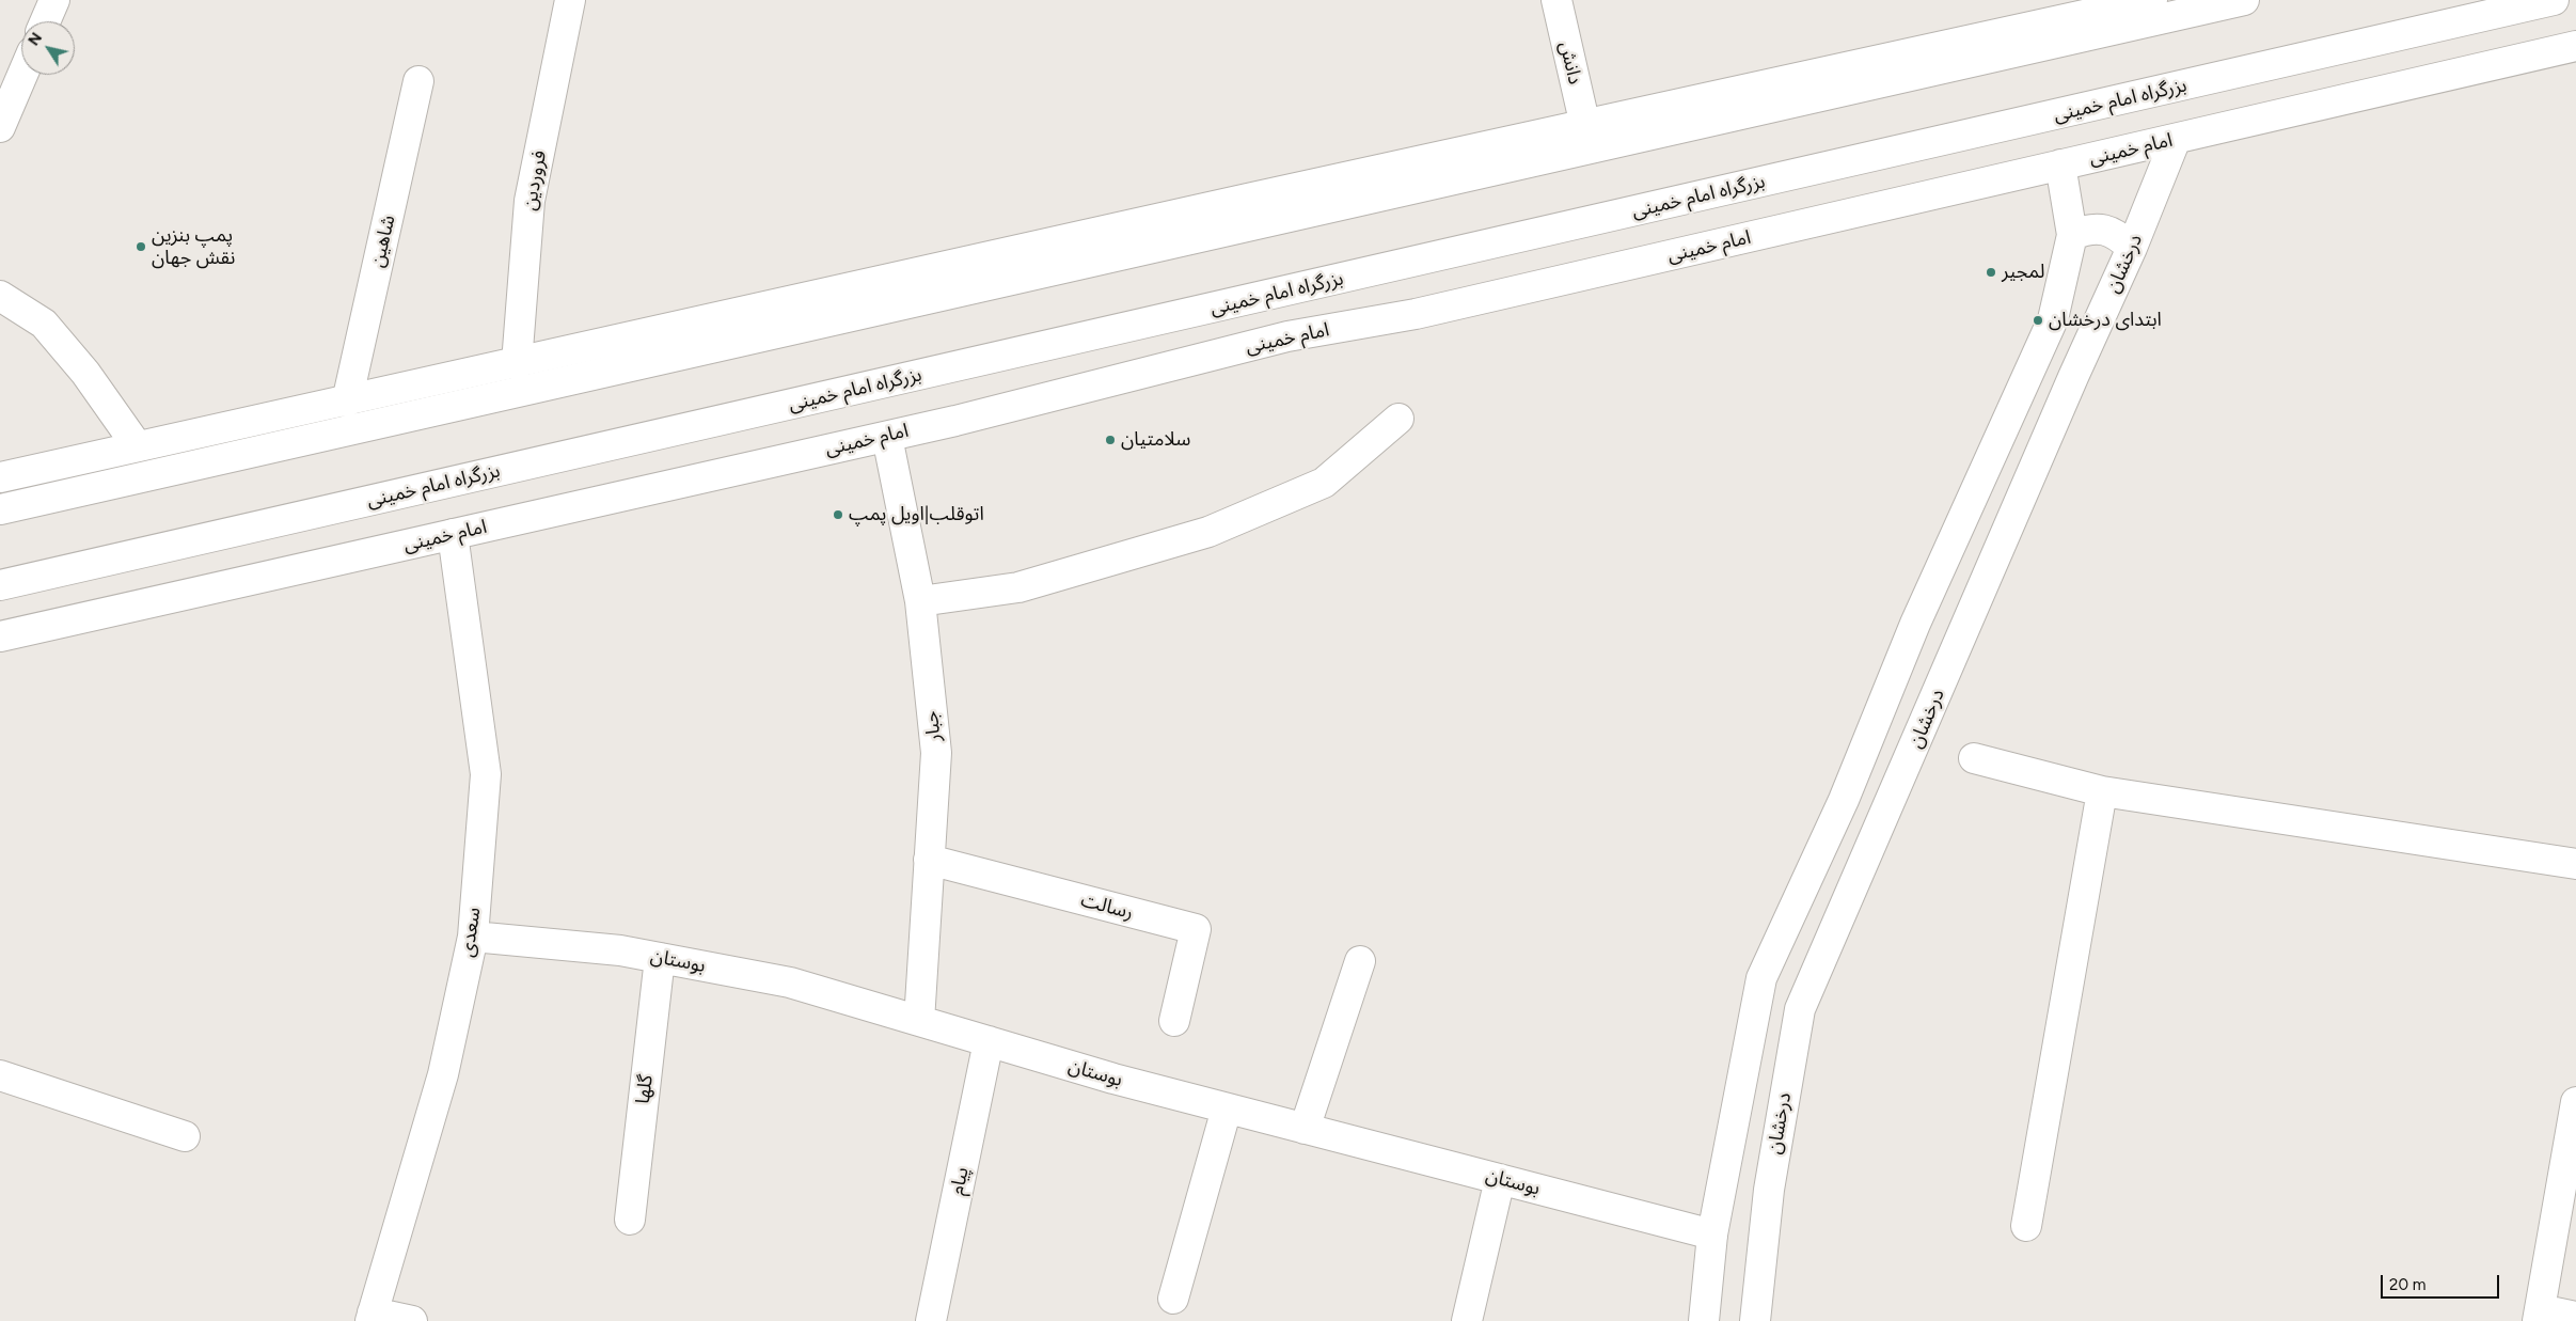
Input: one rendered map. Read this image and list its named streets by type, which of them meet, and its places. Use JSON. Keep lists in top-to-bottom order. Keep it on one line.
{"streets":{"main road":["دانش","بزرگراه امام خمینی","امام خمینی","فروردین","شاهین","درخشان","جبار","رسالت","سعدی","بوستان","گلها","پیام"]},"crossings":[["امام خمینی","درخشان"],["امام خمینی","جبار"],["امام خمینی","سعدی"],["جبار","رسالت"],["جبار","بوستان"],["سعدی","بوستان"],["بوستان","گلها"],["بوستان","پیام"]],"places":["پمپ بنزین نقش جهان","لمجیر","ابتدای درخشان","سلامتیان","اتوقلب|اویل پمپ"],"scale_bar":"20 m","north":"top left"}
